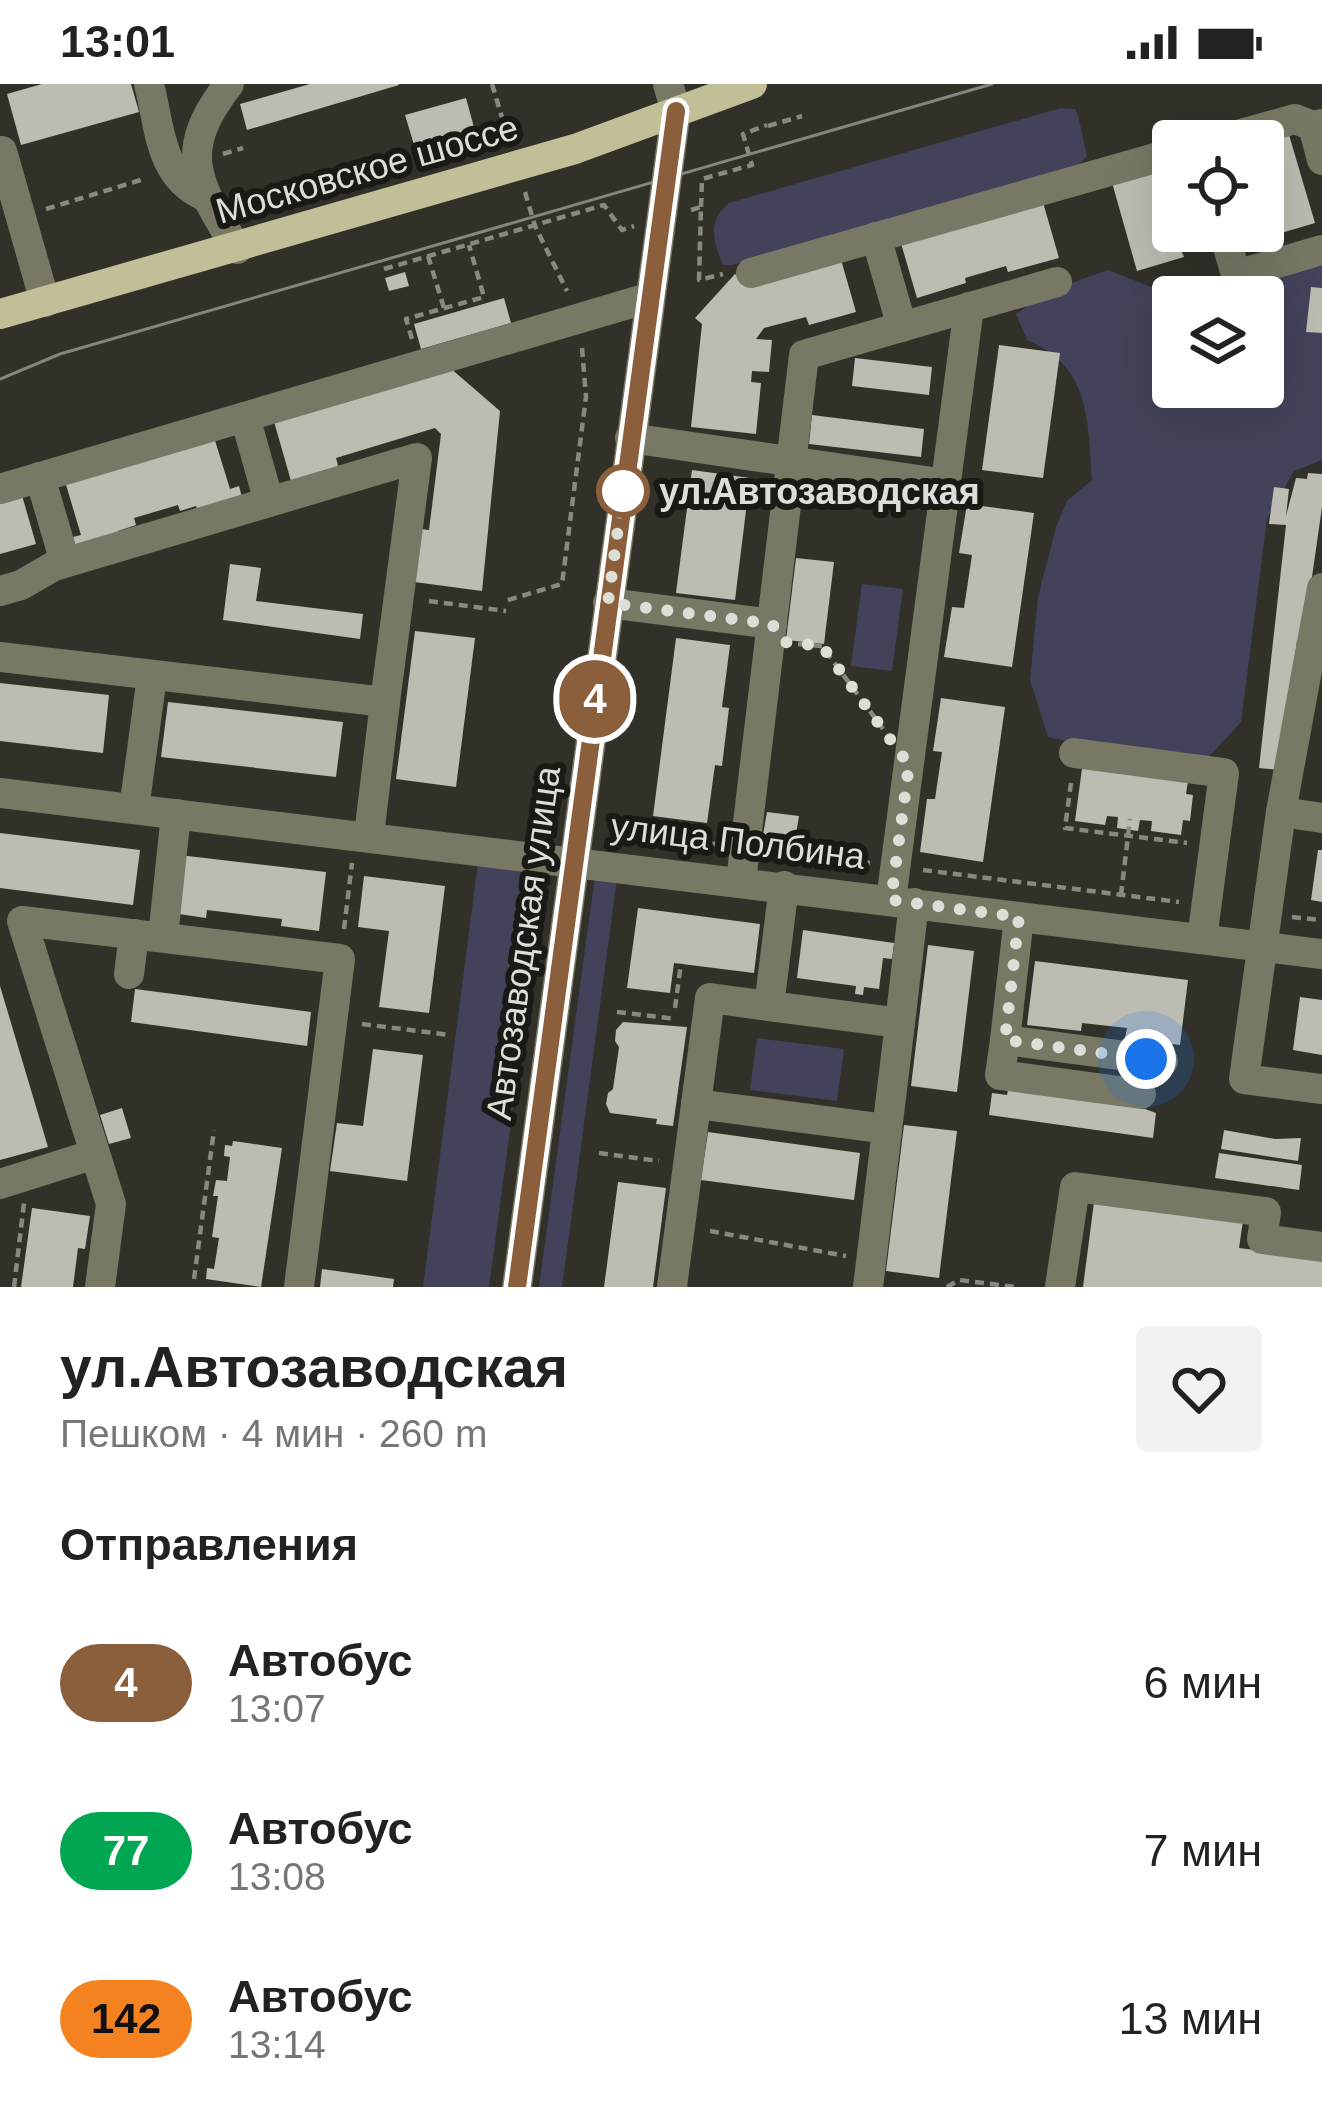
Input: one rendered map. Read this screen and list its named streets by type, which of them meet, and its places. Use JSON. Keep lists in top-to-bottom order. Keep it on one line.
{"streets":{"main road":["Московское шоссе"],"street":["улица Полбина","Автозаводская улица"]},"crossings":[["Московское шоссе","Автозаводская улица"],["улица Полбина","Автозаводская улица"]],"places":["ул.Автозаводская"],"lines":["bus line 4"],"page":{"status":"13:01","on_map":"4","heading":[["ул.Автозаводская","Пешком · 4 мин · 260 m"],"Отправления"],"list":[{"mark":"4","name":"Автобус","note":"13:07","value":"6 мин"},{"mark":"77","name":"Автобус","note":"13:08","value":"7 мин"},{"mark":"142","name":"Автобус","note":"13:14","value":"13 мин"}]}}
